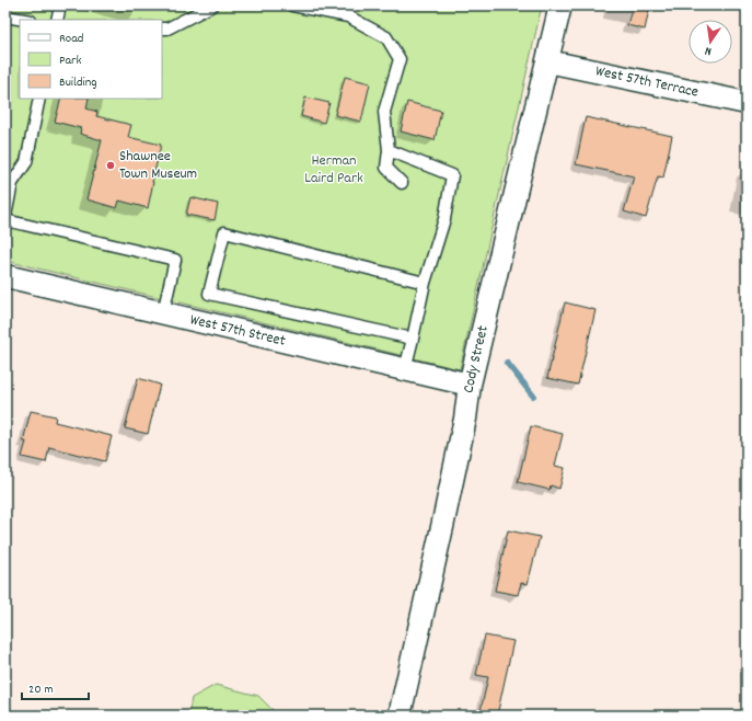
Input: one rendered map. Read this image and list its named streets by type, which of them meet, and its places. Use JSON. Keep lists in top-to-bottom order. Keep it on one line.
{"streets":{"street":["West 57th Terrace","West 57th Street","Cody Street"]},"crossings":[["West 57th Terrace","Cody Street"],["West 57th Street","Cody Street"]],"parks":["Herman Laird Park"],"places":["Shawnee Town Museum"],"legend":["Road","Park","Building"],"scale_bar":"20 m","north":"bottom"}
